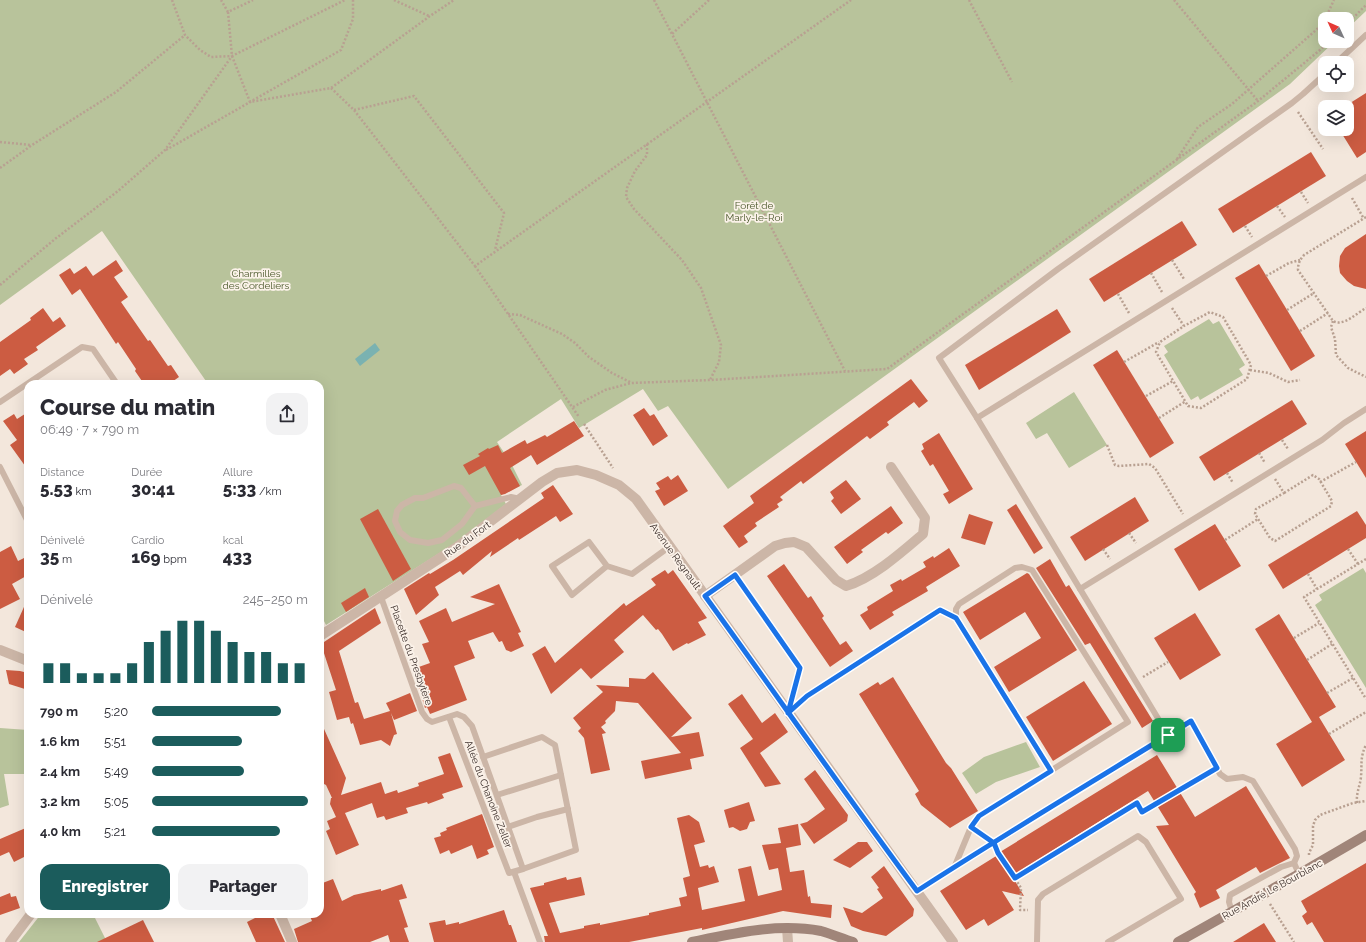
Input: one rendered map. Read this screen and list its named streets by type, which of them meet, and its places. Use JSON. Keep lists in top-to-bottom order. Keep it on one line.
{"streets":{"street":["Rue du Fort","Avenue Regnault","Rue André Le Bourblanc"],"lane":["Placette du Presbytère","Allée du Chanoine Zeller"]},"crossings":[["Rue du Fort","Avenue Regnault"],["Rue du Fort","Placette du Presbytère"],["Placette du Presbytère","Allée du Chanoine Zeller"]],"parks":["Forêt de Marly-le-Roi","Charmilles des Cordeliers"],"north":"top left","page":{"heading":["Course du matin","06:49 · 7 × 790 m"],"stats":[["Distance","5.53 km"],["Durée","30:41"],["Allure","5:33 /km"],["Dénivelé","35 m"],["Cardio","169 bpm"],["kcal","433"]],"chart":["Dénivelé","245–250 m"],"list":[{"name":"790 m","note":"5:20"},{"name":"1.6 km","note":"5:51"},{"name":"2.4 km","note":"5:49"},{"name":"3.2 km","note":"5:05"},{"name":"4.0 km","note":"5:21"}],"buttons":["Enregistrer","Partager"]}}
